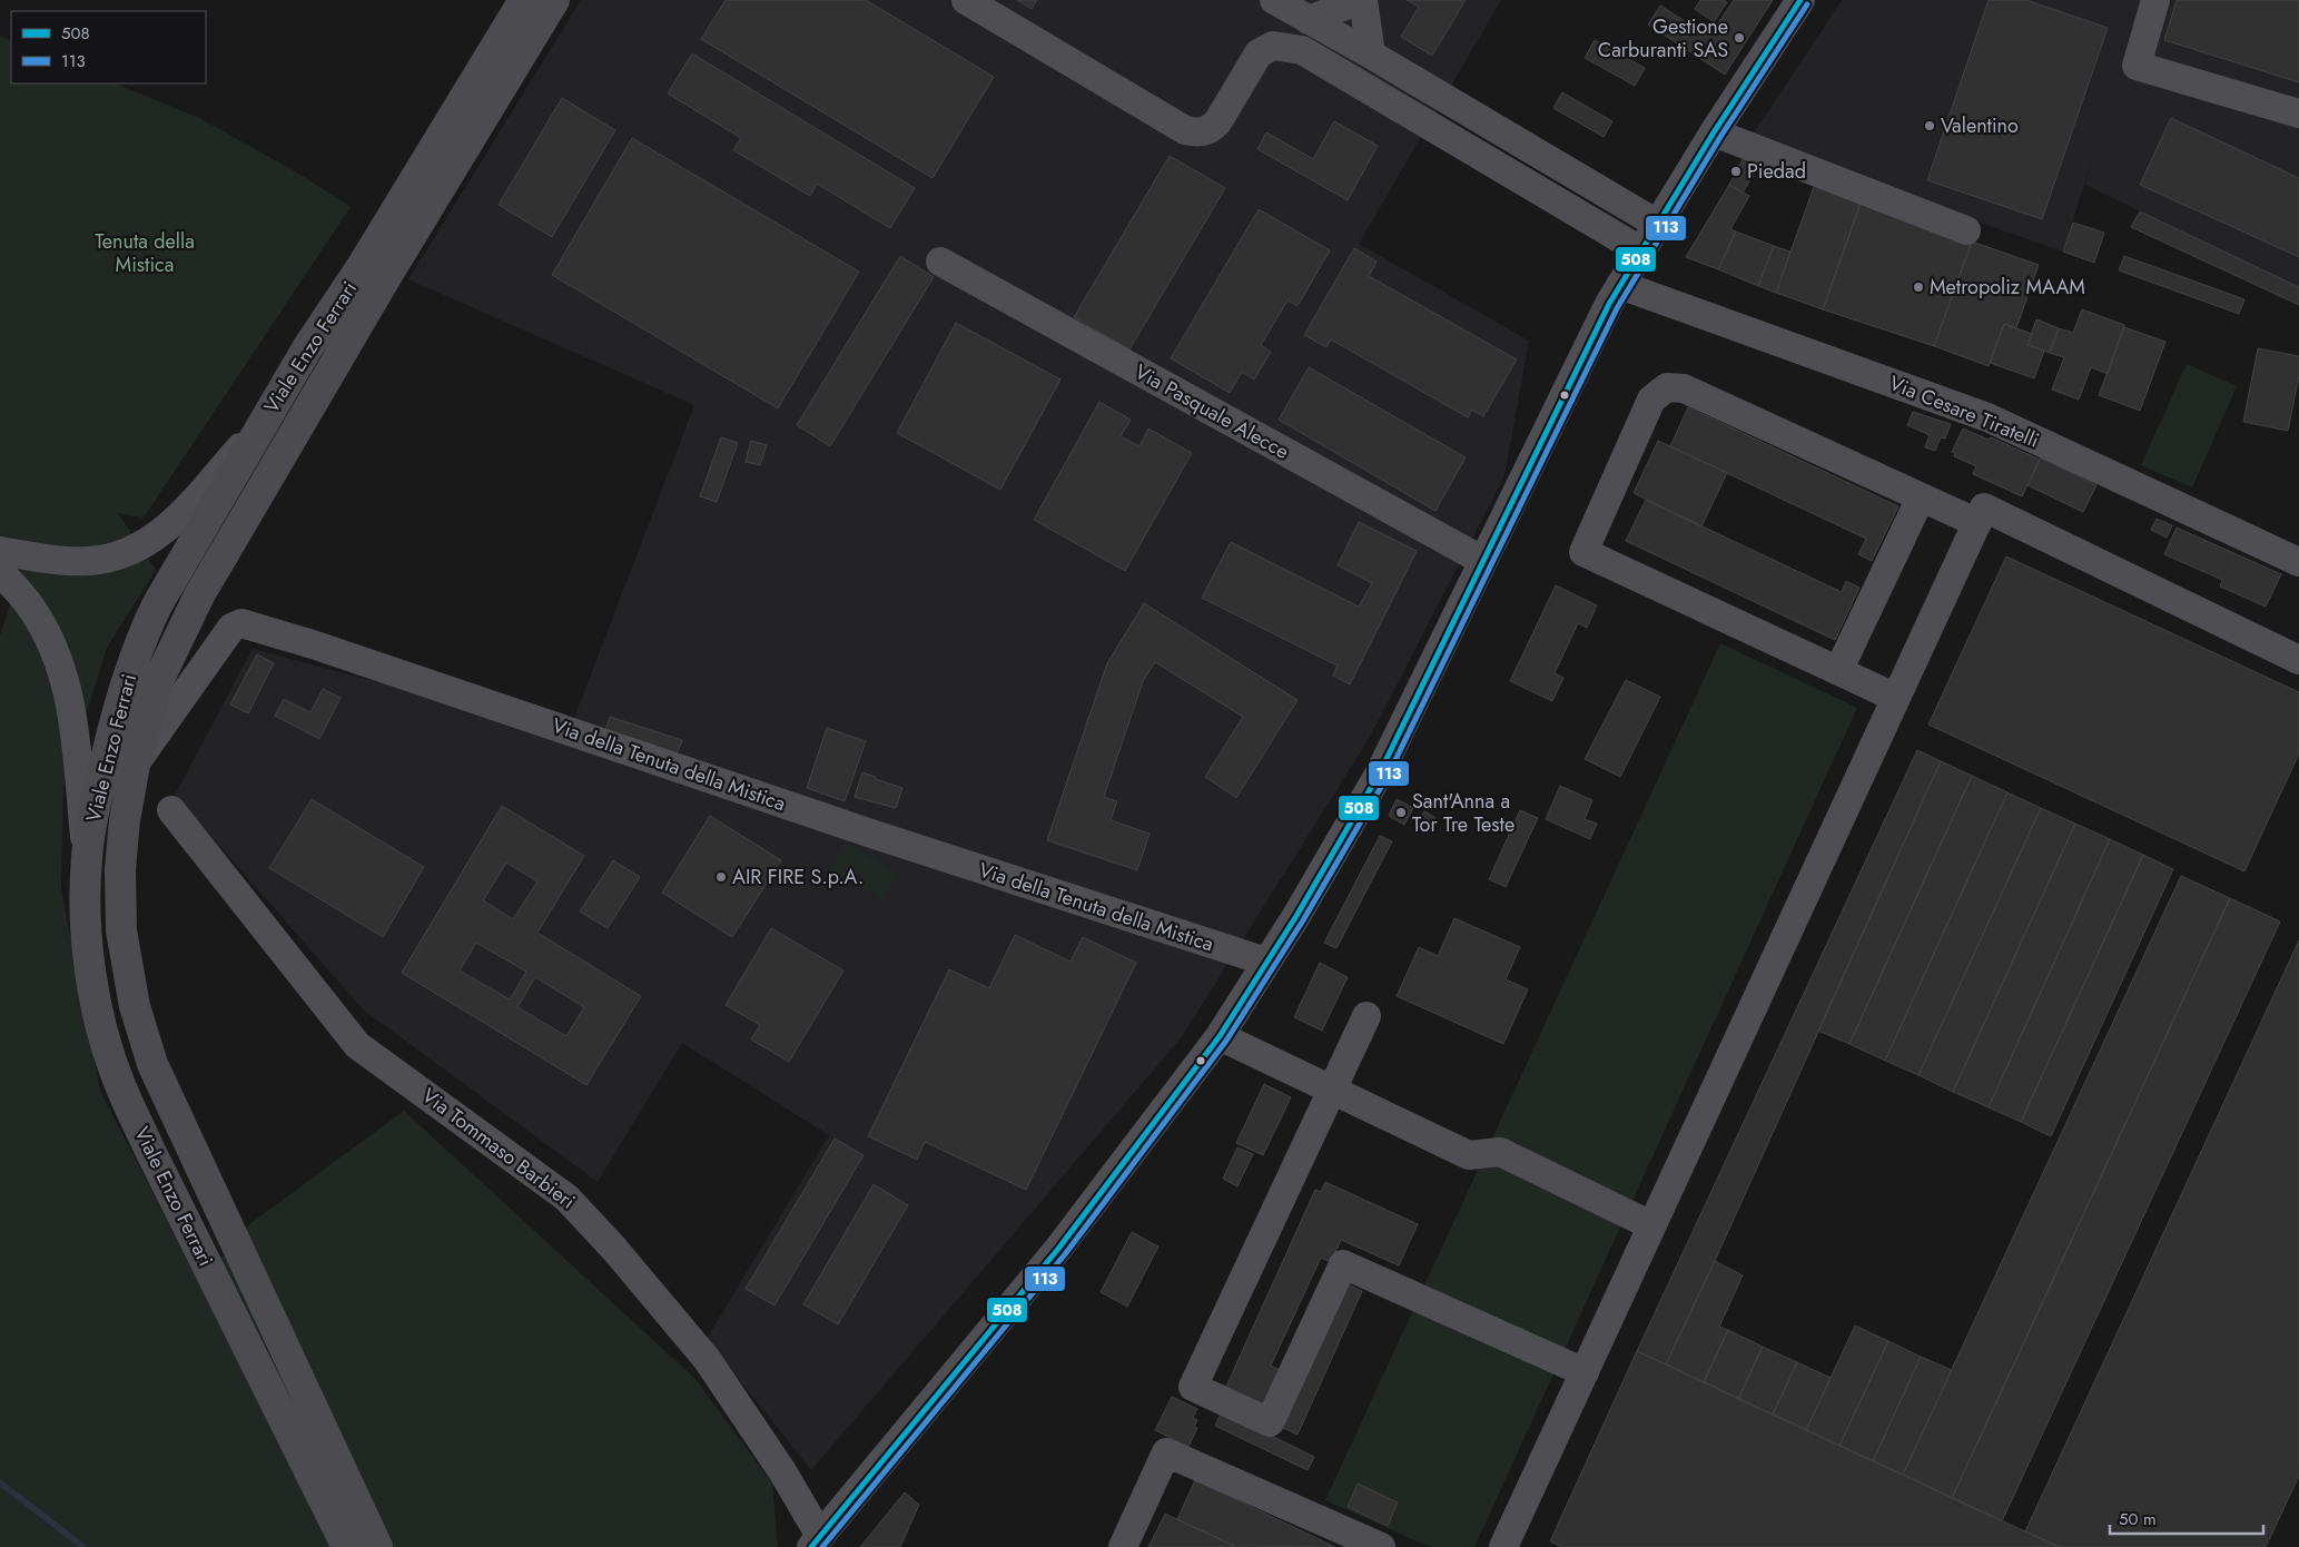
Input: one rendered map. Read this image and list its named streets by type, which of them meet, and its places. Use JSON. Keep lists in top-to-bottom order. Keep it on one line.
{"streets":{"main road":["Viale Enzo Ferrari"],"street":["Via Pasquale Alecce","Via Cesare Tiratelli","Via della Tenuta della Mistica","Via Tommaso Barbieri"]},"crossings":[["Viale Enzo Ferrari","Via della Tenuta della Mistica"]],"parks":["Tenuta della Mistica"],"places":["Gestione Carburanti SAS","Valentino","Piedad","Metropoliz MAAM","Sant'Anna a Tor Tre Teste","AIR FIRE S.p.A."],"lines":["transit line 508","transit line 113"],"legend":["508","113"],"scale_bar":"50 m"}
